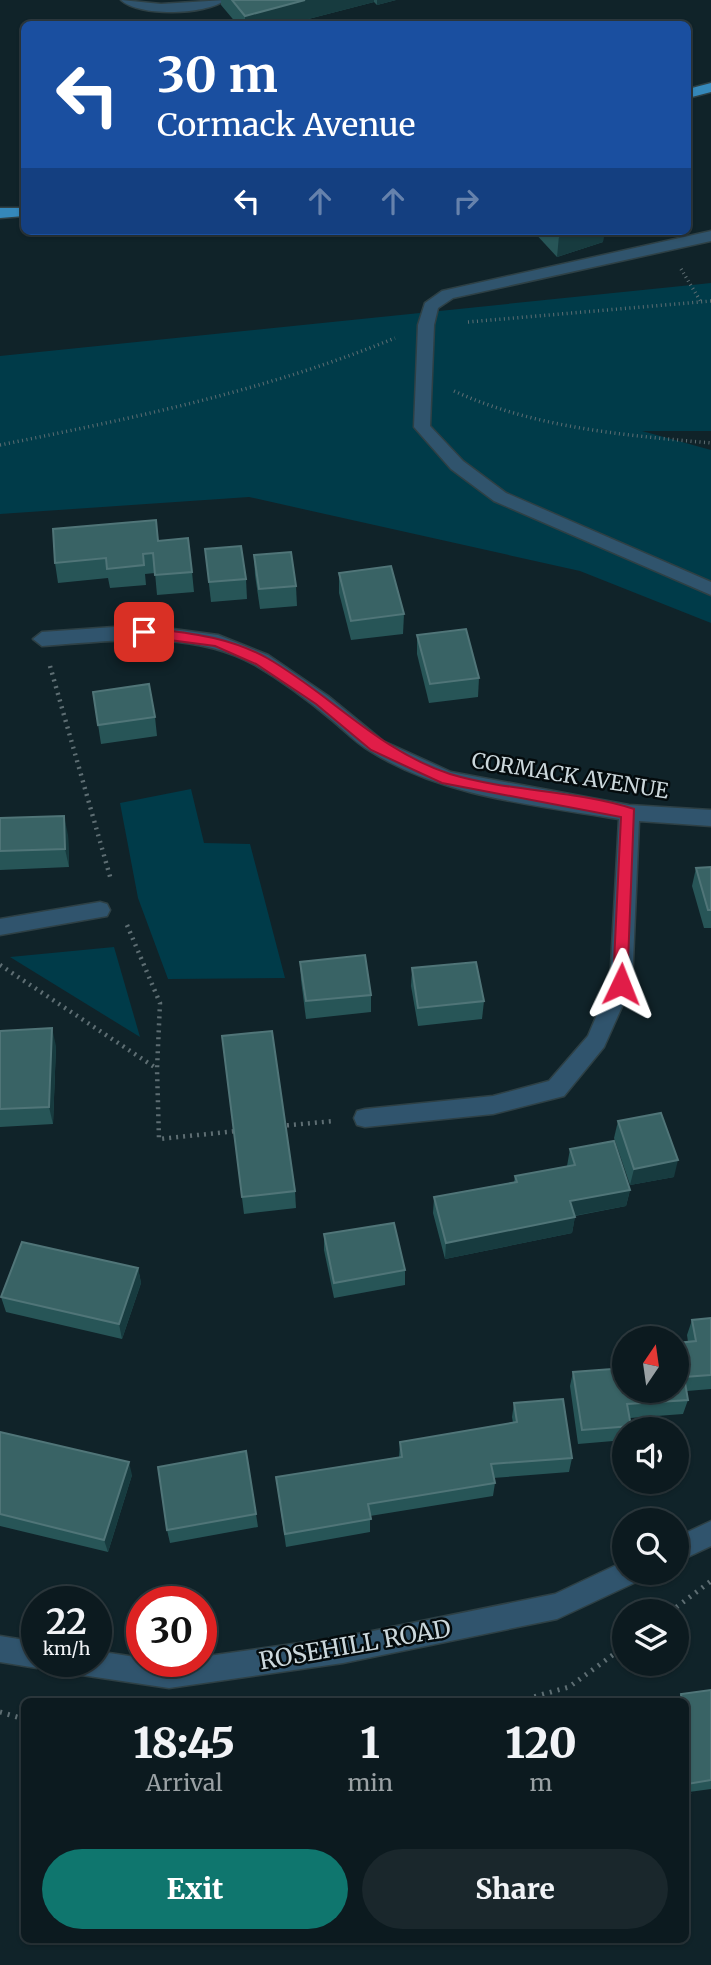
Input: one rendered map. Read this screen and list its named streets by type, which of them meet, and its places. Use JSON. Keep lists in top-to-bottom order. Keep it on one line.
{"streets":{"street":["CORMACK AVENUE","ROSEHILL ROAD"]},"north":"top","page":{"turn":["30 m","Cormack Avenue"],"speed":"22 km/h","limit":"30","eta":["18:45","Arrival","1","min","120","m"],"buttons":["Exit","Share"]}}
